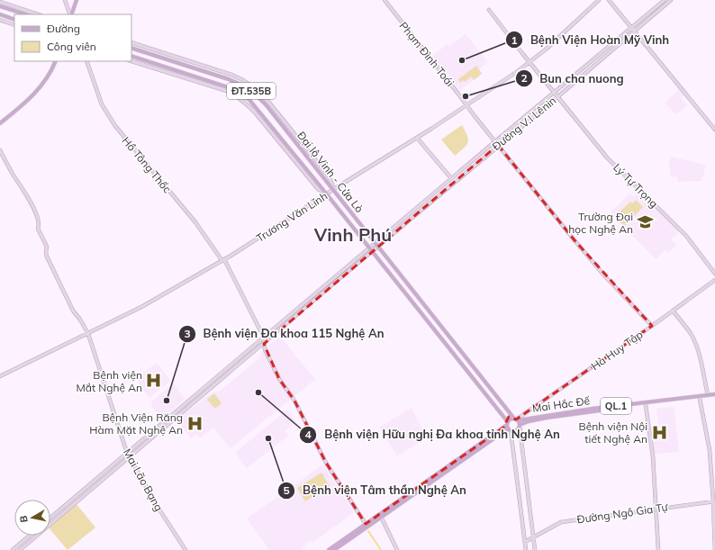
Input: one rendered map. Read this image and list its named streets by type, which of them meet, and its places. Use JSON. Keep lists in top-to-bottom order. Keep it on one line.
{"streets":{"main road":["ĐT.535B","Đại lộ Vinh - Cửa Lò","Mai Hắc Đế","QL.1"],"street":["Phạm Đình Toái","Đường V.I Lênin","Hồ Tông Thốc","Lý Tự Trọng","Trương Văn Lĩnh","Hà Huy Tập","Mai Lão Bạng","Đường Ngô Gia Tự"]},"crossings":[["Phạm Đình Toái","Đường V.I Lênin"],["Phạm Đình Toái","Trương Văn Lĩnh"],["Phạm Đình Toái","Hà Huy Tập"],["Đường V.I Lênin","Đại lộ Vinh - Cửa Lò"],["Đường V.I Lênin","Lý Tự Trọng"],["Hồ Tông Thốc","Trương Văn Lĩnh"],["Hồ Tông Thốc","QL.1"],["Đại lộ Vinh - Cửa Lò","Trương Văn Lĩnh"],["Đại lộ Vinh - Cửa Lò","Hà Huy Tập"],["Đại lộ Vinh - Cửa Lò","Mai Hắc Đế"],["Đại lộ Vinh - Cửa Lò","QL.1"],["Trương Văn Lĩnh","Mai Lão Bạng"],["Hà Huy Tập","Mai Hắc Đế"],["Hà Huy Tập","QL.1"],["Mai Hắc Đế","QL.1"]],"districts":["Vinh Phú"],"places":{"other":["Bệnh Viện Hoàn Mỹ Vinh","Bun cha nuong","Bệnh viện Hữu nghị Đa khoa tỉnh Nghệ An","Bệnh viện Đa khoa 115 Nghệ An","Bệnh viện Tâm thần Nghệ An"],"school or university":["Trường Đại học Nghệ An"],"hospital":["Bệnh viện Mắt Nghệ An","Bệnh Viện Răng Hàm Mặt Nghệ An","Bệnh viện Nội tiết Nghệ An"]},"legend":["Đường","Công viên"],"north":"left"}
